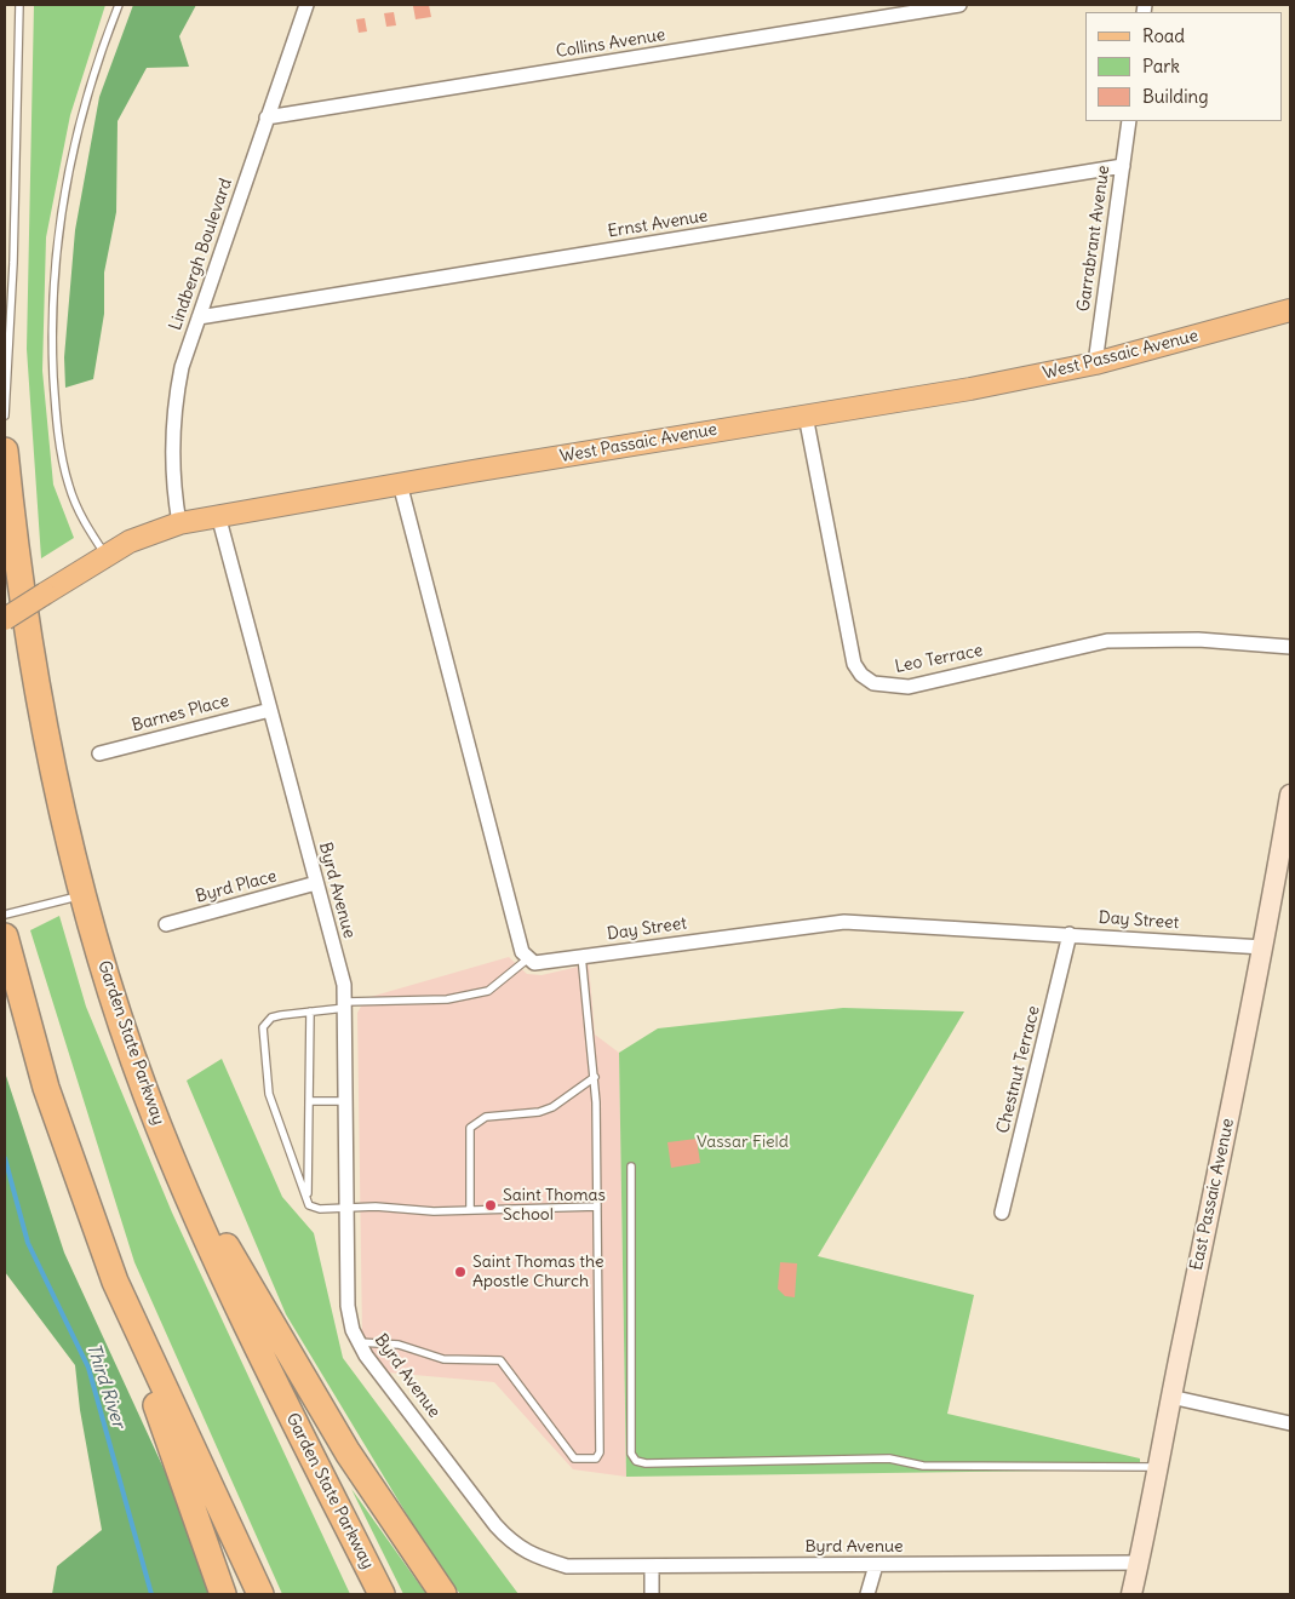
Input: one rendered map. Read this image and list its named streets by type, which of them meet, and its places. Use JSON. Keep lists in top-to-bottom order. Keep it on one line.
{"streets":{"highway":["Garden State Parkway"],"main road":["West Passaic Avenue","East Passaic Avenue"],"street":["Collins Avenue","Ernst Avenue","Garrabrant Avenue","Lindbergh Boulevard","Leo Terrace","Barnes Place","Byrd Place","Byrd Avenue","Day Street","Chestnut Terrace"]},"crossings":[["Collins Avenue","Lindbergh Boulevard"],["Ernst Avenue","Garrabrant Avenue"],["Ernst Avenue","Lindbergh Boulevard"],["Garrabrant Avenue","West Passaic Avenue"],["Lindbergh Boulevard","West Passaic Avenue"],["West Passaic Avenue","Leo Terrace"],["West Passaic Avenue","Byrd Avenue"],["Barnes Place","Byrd Avenue"],["Byrd Place","Byrd Avenue"],["Byrd Avenue","East Passaic Avenue"],["Day Street","Chestnut Terrace"],["Day Street","East Passaic Avenue"]],"water":["Third River"],"parks":["Vassar Field"],"places":["Saint Thomas School","Saint Thomas the Apostle Church"],"legend":["Road","Park","Building"]}
